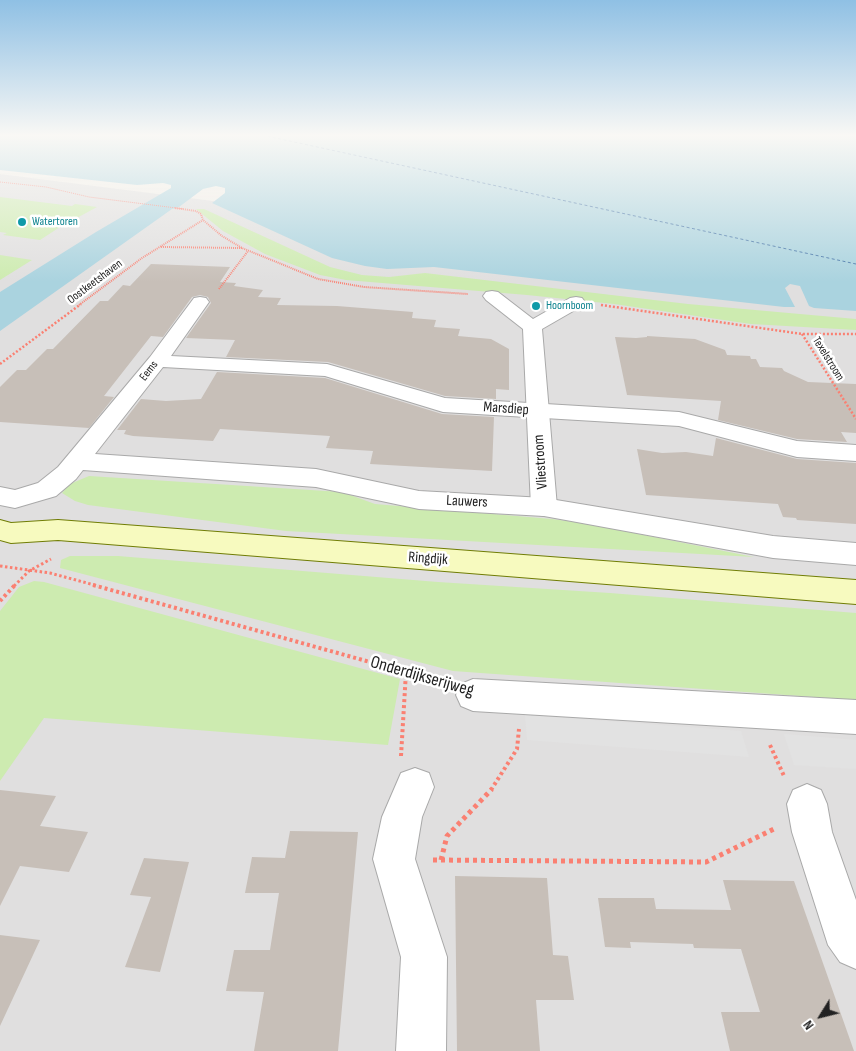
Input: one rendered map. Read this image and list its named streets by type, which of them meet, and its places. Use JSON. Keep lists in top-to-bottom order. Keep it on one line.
{"streets":{"main road":["Ringdijk"],"street":["Eems","Marsdiep","Vliestroom","Lauwers","Onderdijkserijweg"],"path":["Oostkeetshaven","Texelstroom"]},"crossings":[["Eems","Marsdiep"],["Eems","Lauwers"],["Marsdiep","Vliestroom"],["Vliestroom","Lauwers"]],"places":["Watertoren","Hoornboom"],"north":"bottom left"}
